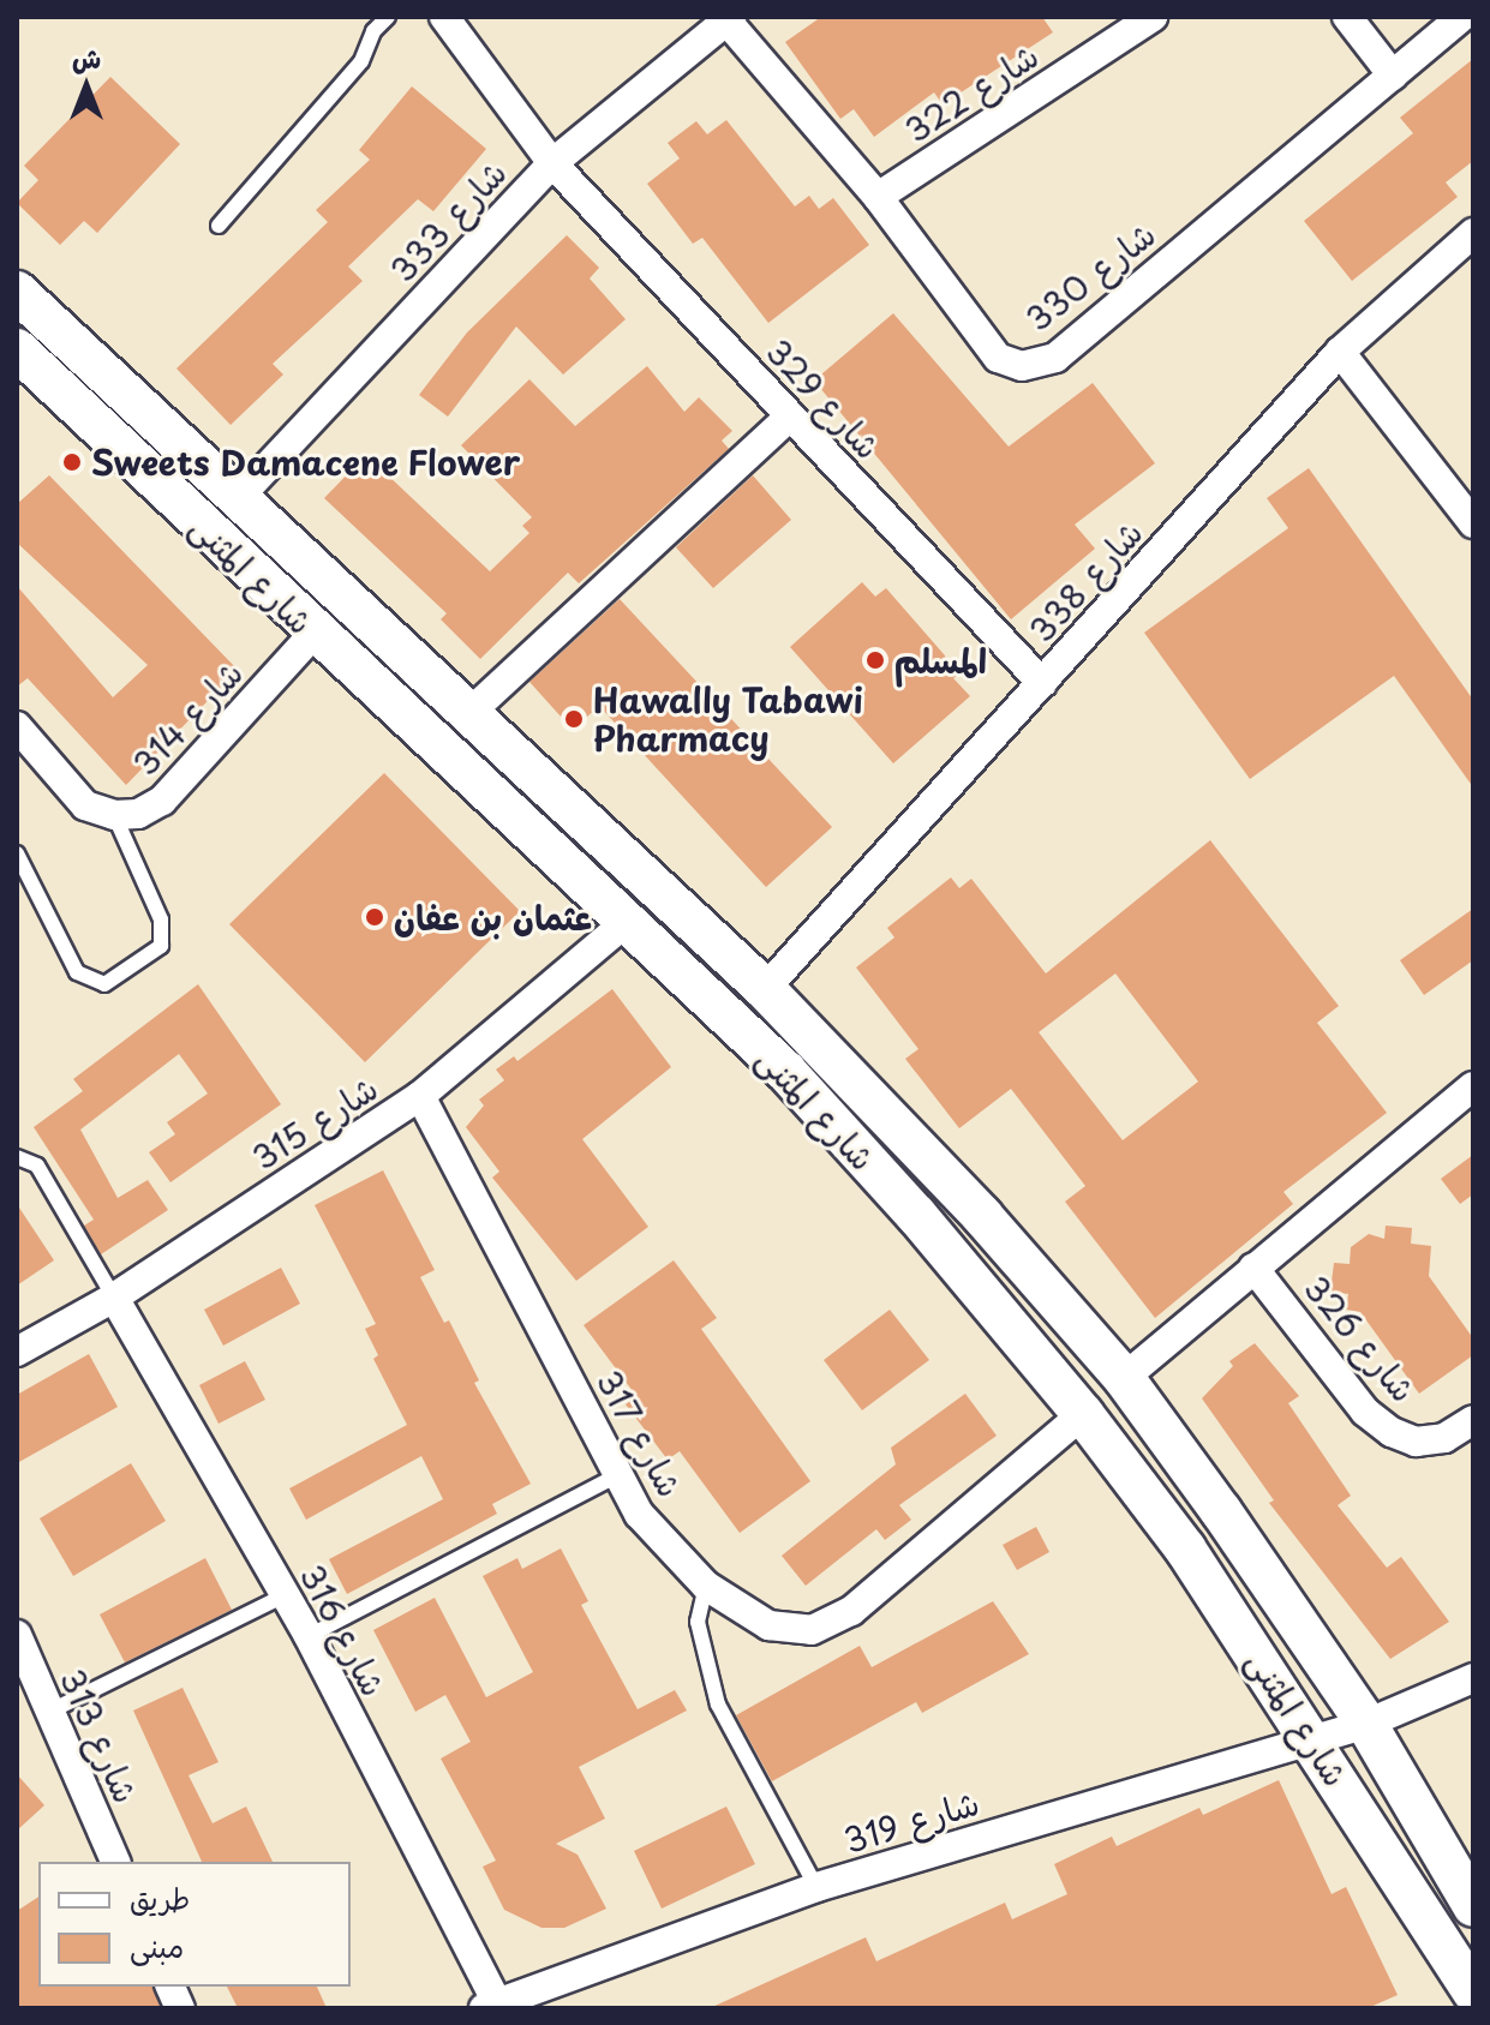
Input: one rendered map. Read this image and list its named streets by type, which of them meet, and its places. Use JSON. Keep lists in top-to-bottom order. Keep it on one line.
{"streets":{"street":["شارع 322","شارع 333","شارع 330","شارع 329","شارع المثنى","شارع 338","شارع 314","شارع 315","شارع 326","شارع 317","شارع 316","شارع 313","شارع 319"]},"crossings":[["شارع 322","شارع 330"],["شارع 333","شارع 330"],["شارع 333","شارع 329"],["شارع 333","شارع المثنى"],["شارع 329","شارع 338"],["شارع المثنى","شارع 338"],["شارع المثنى","شارع 314"],["شارع المثنى","شارع 315"],["شارع المثنى","شارع 326"],["شارع المثنى","شارع 317"],["شارع المثنى","شارع 319"],["شارع 315","شارع 317"],["شارع 315","شارع 316"],["شارع 316","شارع 319"]],"places":["Sweets Damacene Flower","المسلم","Hawally Tabawi Pharmacy","عثمان بن عفان"],"legend":["طريق","مبنى"],"north":"top"}
